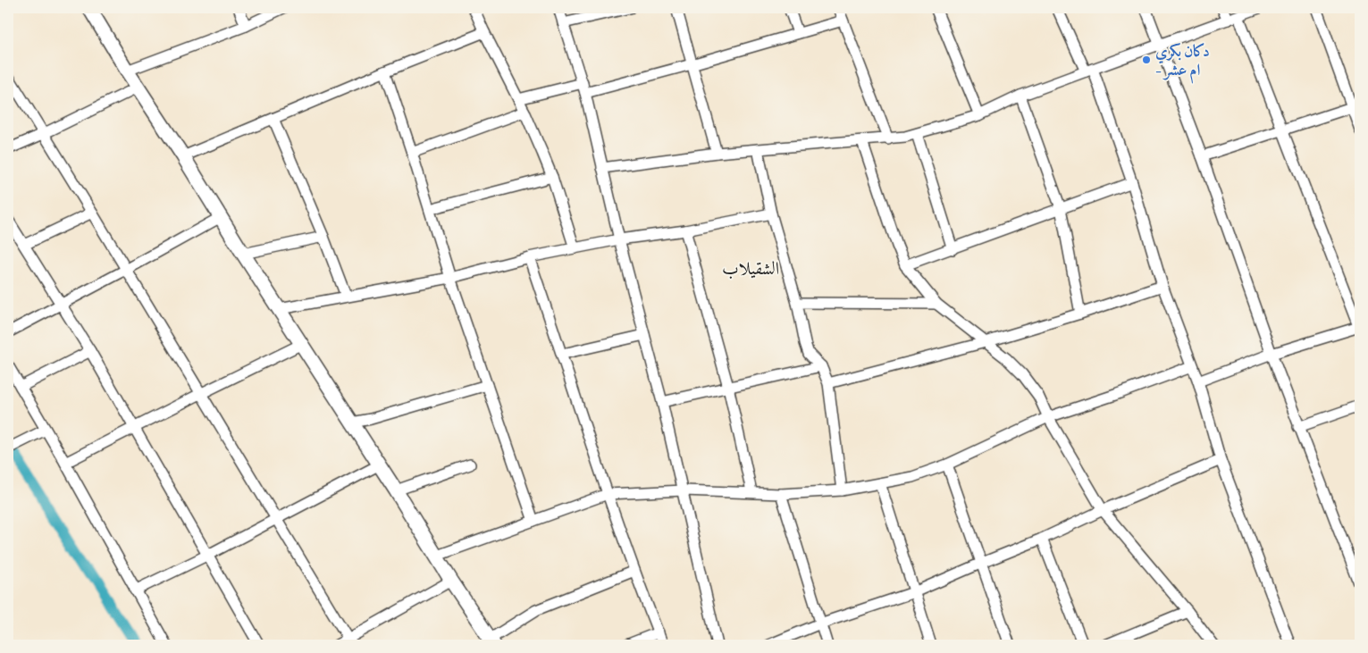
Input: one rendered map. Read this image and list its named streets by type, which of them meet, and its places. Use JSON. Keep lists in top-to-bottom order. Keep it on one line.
{"districts":["الشقيلاب"],"places":["دكان بكري - ام عشر"]}
